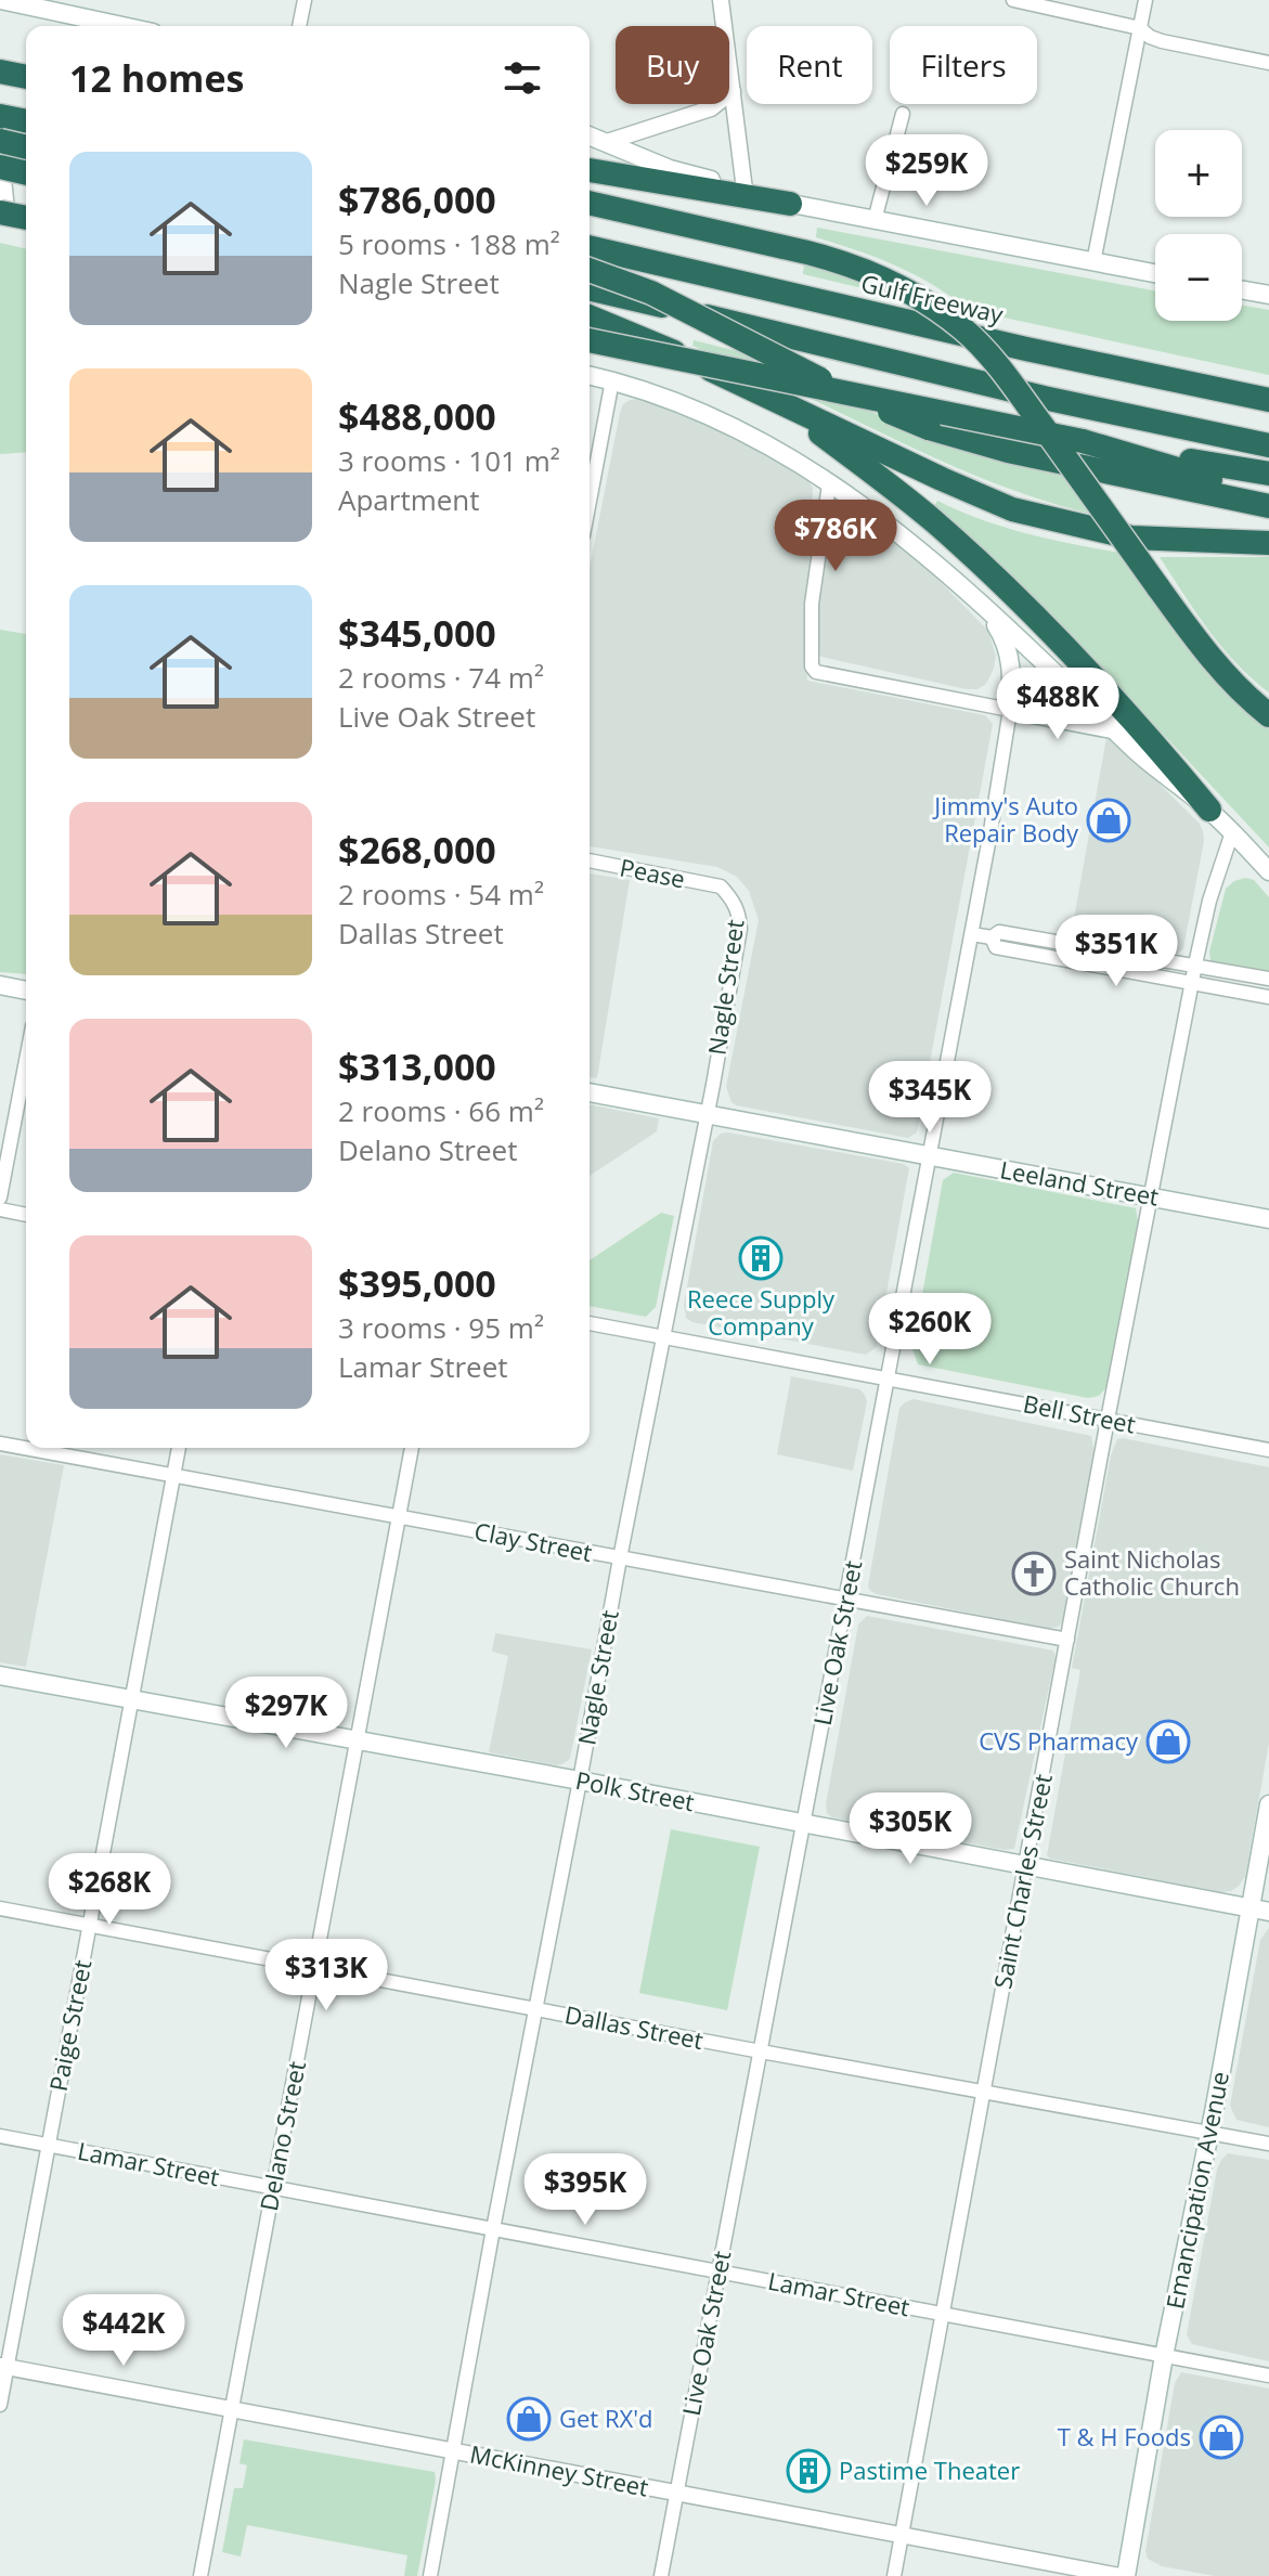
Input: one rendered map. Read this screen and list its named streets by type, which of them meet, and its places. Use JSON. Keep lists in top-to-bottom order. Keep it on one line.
{"streets":{"highway":["Gulf Freeway"],"main road":["Leeland Street","Polk Street","Emancipation Avenue"],"street":["Pease","Nagle Street","Bell Street","Clay Street","Live Oak Street","Saint Charles Street","Paige Street","Dallas Street","Delano Street","Lamar Street","McKinney Street"]},"crossings":[["Pease","Nagle Street"],["Nagle Street","Leeland Street"],["Nagle Street","Bell Street"],["Nagle Street","Clay Street"],["Nagle Street","Polk Street"],["Nagle Street","Dallas Street"],["Nagle Street","Lamar Street"],["Nagle Street","McKinney Street"],["Leeland Street","Live Oak Street"],["Leeland Street","Saint Charles Street"],["Bell Street","Live Oak Street"],["Bell Street","Saint Charles Street"],["Clay Street","Live Oak Street"],["Clay Street","Saint Charles Street"],["Clay Street","Paige Street"],["Clay Street","Delano Street"],["Live Oak Street","Polk Street"],["Live Oak Street","Dallas Street"],["Live Oak Street","Lamar Street"],["Live Oak Street","McKinney Street"],["Polk Street","Saint Charles Street"],["Polk Street","Paige Street"],["Polk Street","Delano Street"],["Polk Street","Emancipation Avenue"],["Saint Charles Street","Dallas Street"],["Saint Charles Street","Lamar Street"],["Saint Charles Street","McKinney Street"],["Paige Street","Dallas Street"],["Paige Street","Lamar Street"],["Paige Street","McKinney Street"],["Dallas Street","Delano Street"],["Dallas Street","Emancipation Avenue"],["Delano Street","Lamar Street"],["Delano Street","McKinney Street"],["Lamar Street","Emancipation Avenue"]],"places":{"shop":["Jimmy's Auto Repair Body","CVS Pharmacy","Get RX'd","T & H Foods"],"building":["Reece Supply Company","Pastime Theater"],"church":["Saint Nicholas Catholic Church"]},"page":{"chip":["Buy","Rent","Filters"],"heading":"12 homes","map_buttons":["+","−"],"list":[{"name":"$786,000","note":"5 rooms · 188 m² · Nagle Street"},{"name":"$488,000","note":"3 rooms · 101 m² · Apartment"},{"name":"$345,000","note":"2 rooms · 74 m² · Live Oak Street"},{"name":"$268,000","note":"2 rooms · 54 m² · Dallas Street"},{"name":"$313,000","note":"2 rooms · 66 m² · Delano Street"},{"name":"$395,000","note":"3 rooms · 95 m² · Lamar Street"}],"price":["$259K","$786K","$488K","$351K","$345K","$260K","$297K","$305K","$268K","$313K","$395K","$442K"]}}
